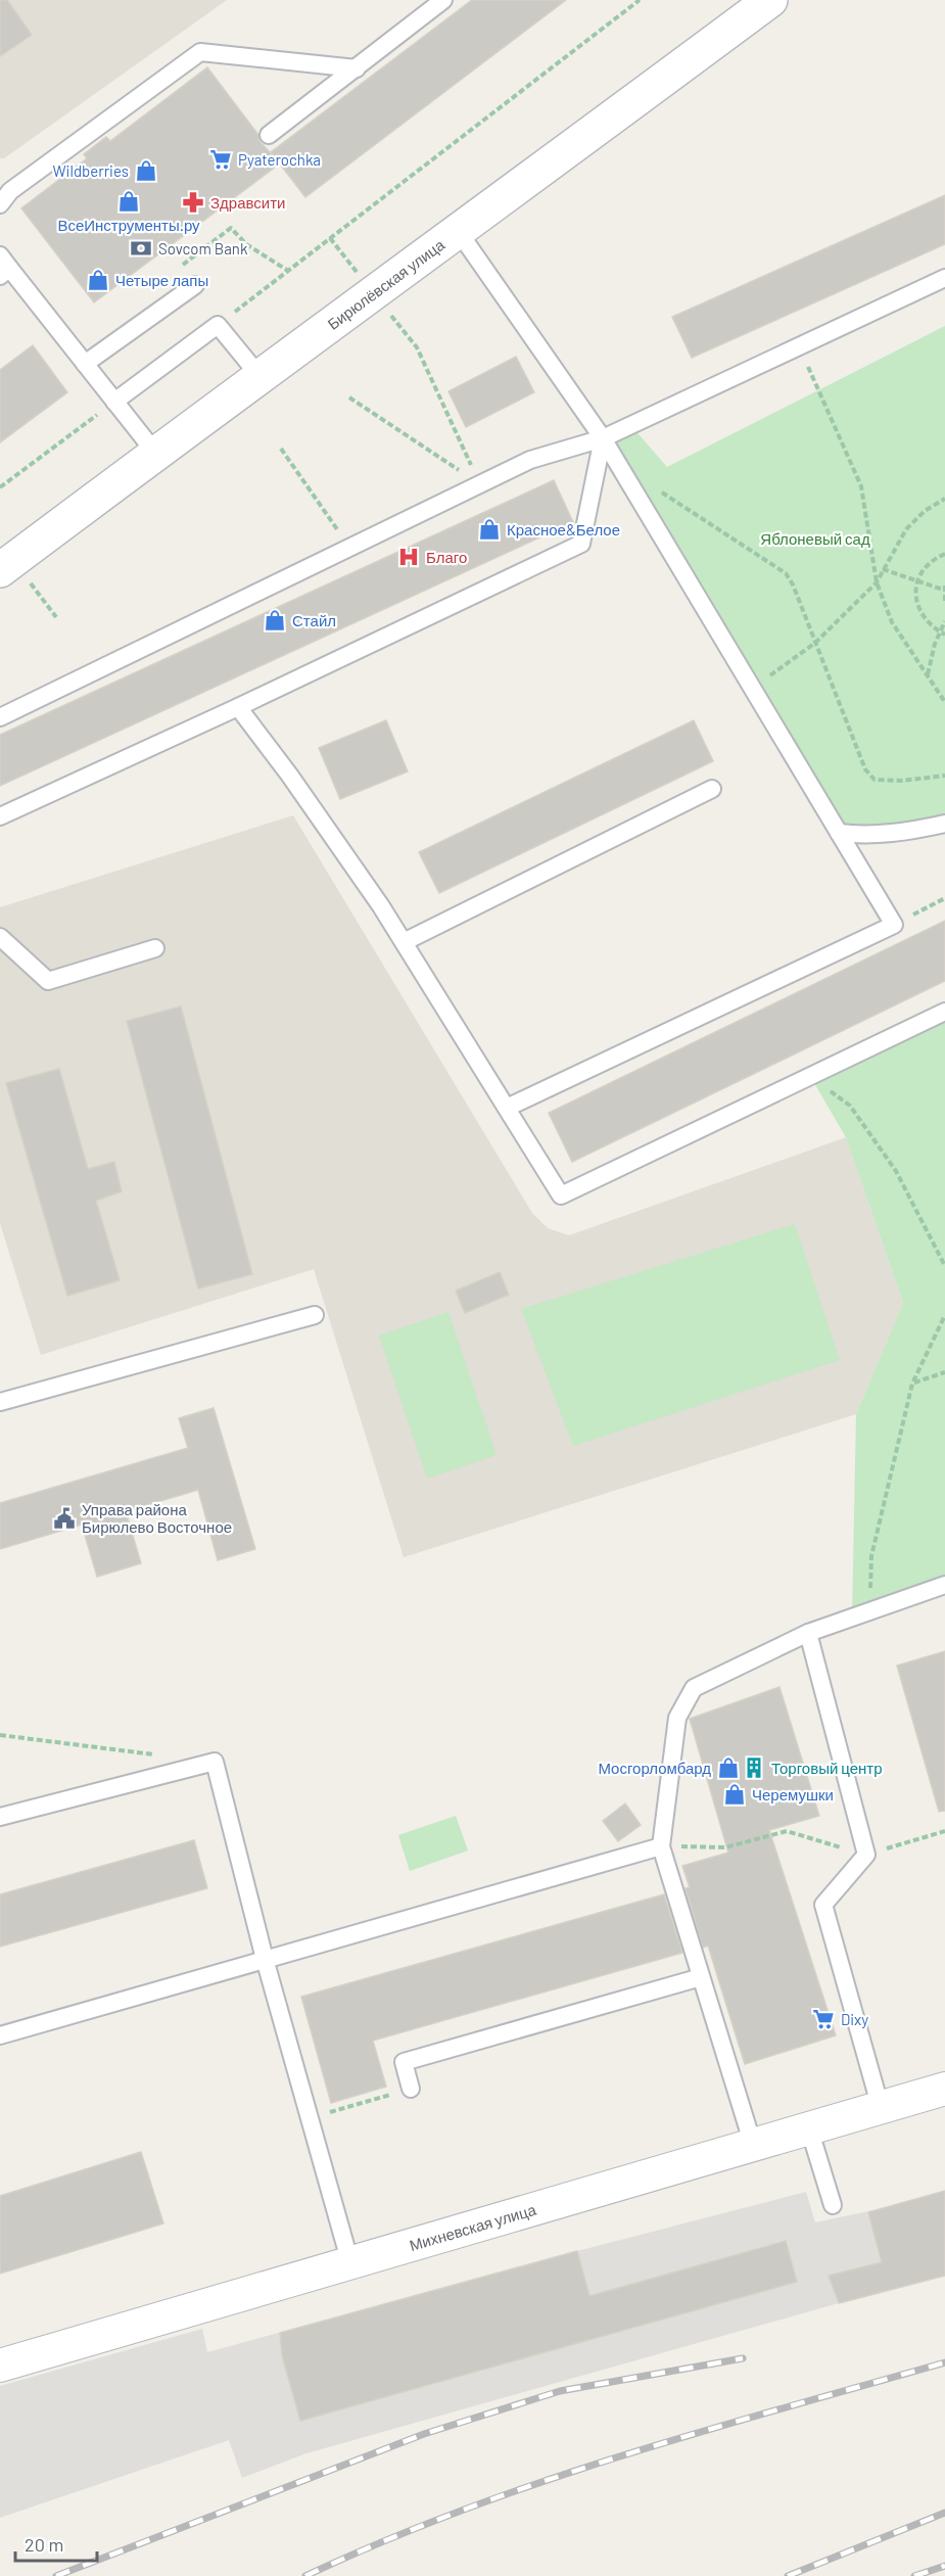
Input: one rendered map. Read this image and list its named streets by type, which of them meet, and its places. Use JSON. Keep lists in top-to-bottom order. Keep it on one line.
{"streets":{"street":["Бирюлёвская улица","Михневская улица"]},"parks":["Яблоневый сад"],"places":{"supermarket":["Pyaterochka","Dixy"],"shop":["Wildberries","ВсеИнструменты.ру","Четыре лапы","Красное&Белое","Стайл","Мосгорломбард","Черемушки"],"pharmacy":["Здравсити"],"bank":["Sovcom Bank"],"hospital":["Благо"],"public building":["Управа района Бирюлево Восточное"],"building":["Торговый центр"]},"scale_bar":"20 m"}
